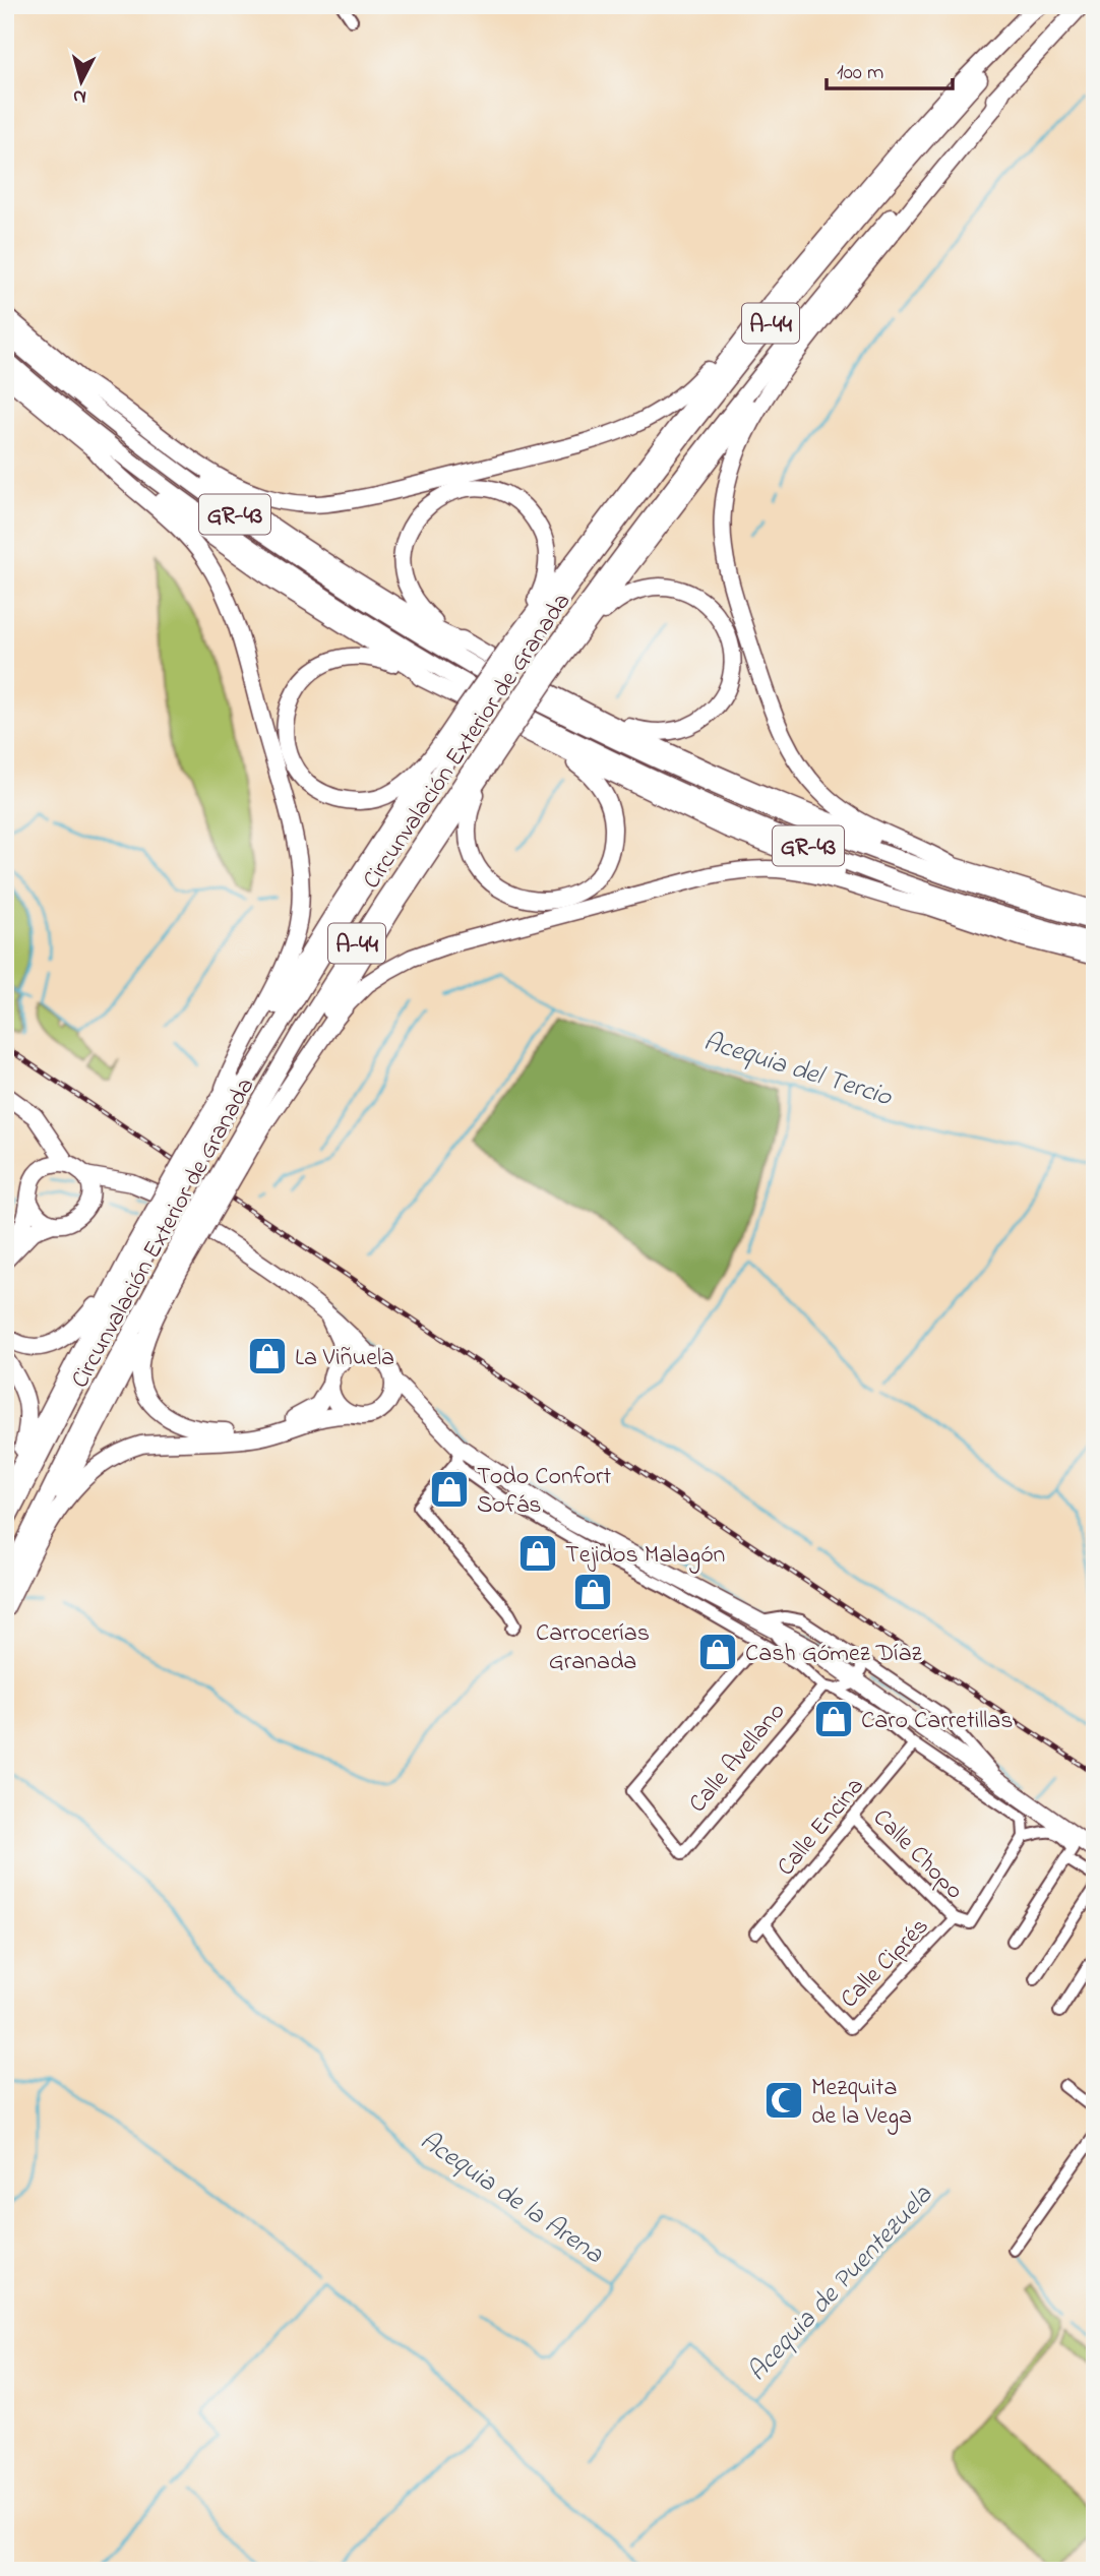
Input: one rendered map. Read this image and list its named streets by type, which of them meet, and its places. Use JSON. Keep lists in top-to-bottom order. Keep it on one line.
{"streets":{"highway":["A-44","GR-43","Circunvalación Exterior de Granada"],"street":["Calle Avellano","Calle Encina","Calle Chopo","Calle Ciprés"]},"crossings":[["GR-43","Circunvalación Exterior de Granada"],["Calle Encina","Calle Chopo"],["Calle Encina","Calle Ciprés"],["Calle Chopo","Calle Ciprés"]],"water":["Acequia del Tercio","Acequia de la Arena","Acequia de Puentezuela"],"places":{"shop":["La Viñuela","Todo Confort Sofás","Tejidos Malagón","Carrocerías Granada","Cash Gómez Díaz","Caro Carretillas"],"mosque":["Mezquita de la Vega"]},"scale_bar":"100 m","north":"bottom"}
